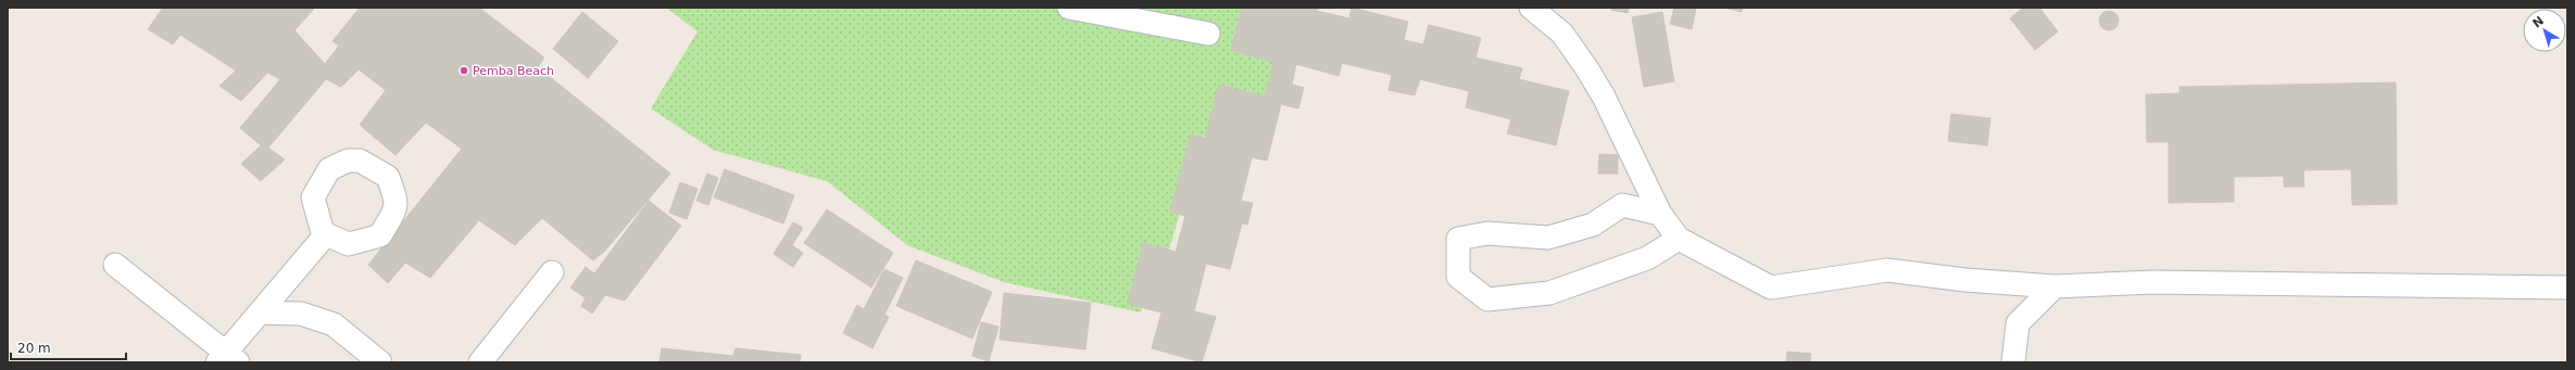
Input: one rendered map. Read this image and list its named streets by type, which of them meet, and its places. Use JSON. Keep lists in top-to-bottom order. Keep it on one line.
{"places":["Pemba Beach"],"scale_bar":"20 m","north":"top left"}
